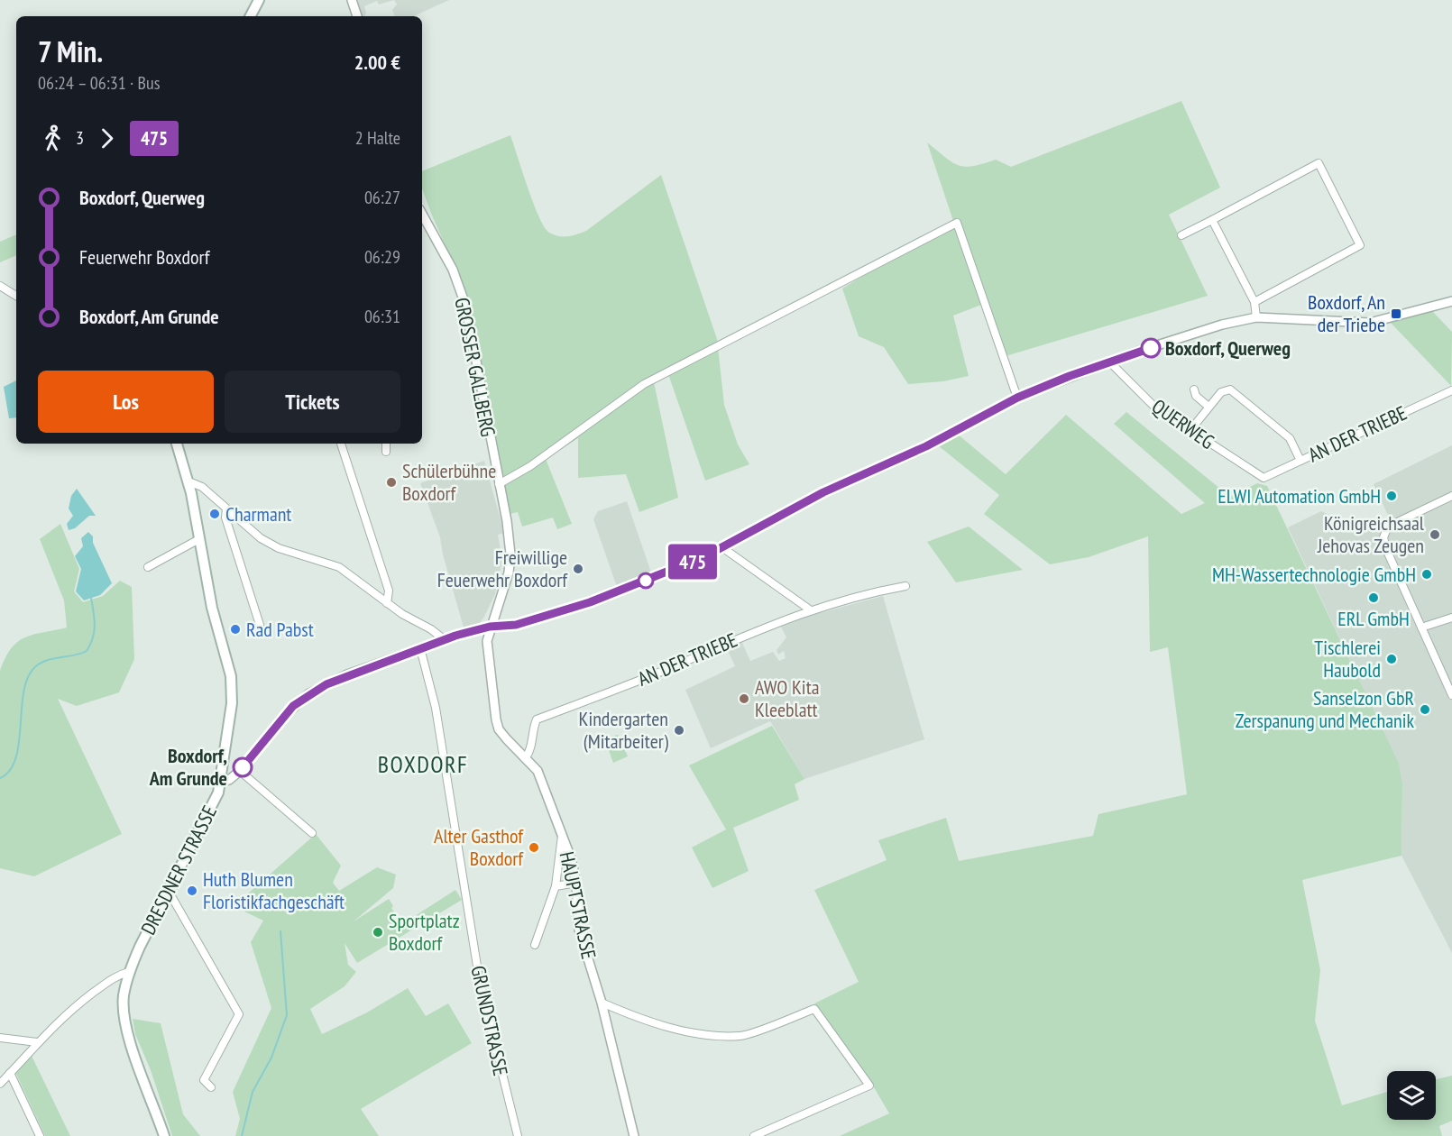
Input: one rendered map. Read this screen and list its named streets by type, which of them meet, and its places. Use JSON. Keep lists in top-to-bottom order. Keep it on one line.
{"streets":{"main road":["DRESDNER STRASSE"],"street":["GROSSER GALLBERG","QUERWEG","AN DER TRIEBE","HAUPTSTRASSE","GRUNDSTRASSE"]},"crossings":[["GROSSER GALLBERG","HAUPTSTRASSE"],["QUERWEG","AN DER TRIEBE"],["AN DER TRIEBE","HAUPTSTRASSE"]],"districts":["BOXDORF"],"places":{"transit":["Boxdorf, An der Triebe"],"other":["Boxdorf, Querweg","Schülerbühne Boxdorf","ELWI Automation GmbH","Charmant","Königreichsaal Jehovas Zeugen","Freiwillige Feuerwehr Boxdorf","MH-Wassertechnologie GmbH","ERL GmbH","Rad Pabst","Tischlerei Haubold","AWO Kita Kleeblatt","Sanselzon GbR Zerspanung und Mechanik","Kindergarten (Mitarbeiter)","Boxdorf, Am Grunde","Alter Gasthof Boxdorf","Huth Blumen Floristikfachgeschäft","Sportplatz Boxdorf"]},"lines":["bus line 475"],"page":{"on_map":"475","heading":["7 Min.","06:24 – 06:31 · Bus","2.00 €"],"legs":["3","475","2 Halte"],"list":[{"name":"Boxdorf, Querweg","value":"06:27"},{"name":"Feuerwehr Boxdorf","value":"06:29"},{"name":"Boxdorf, Am Grunde","value":"06:31"}],"buttons":["Los","Tickets"]}}
